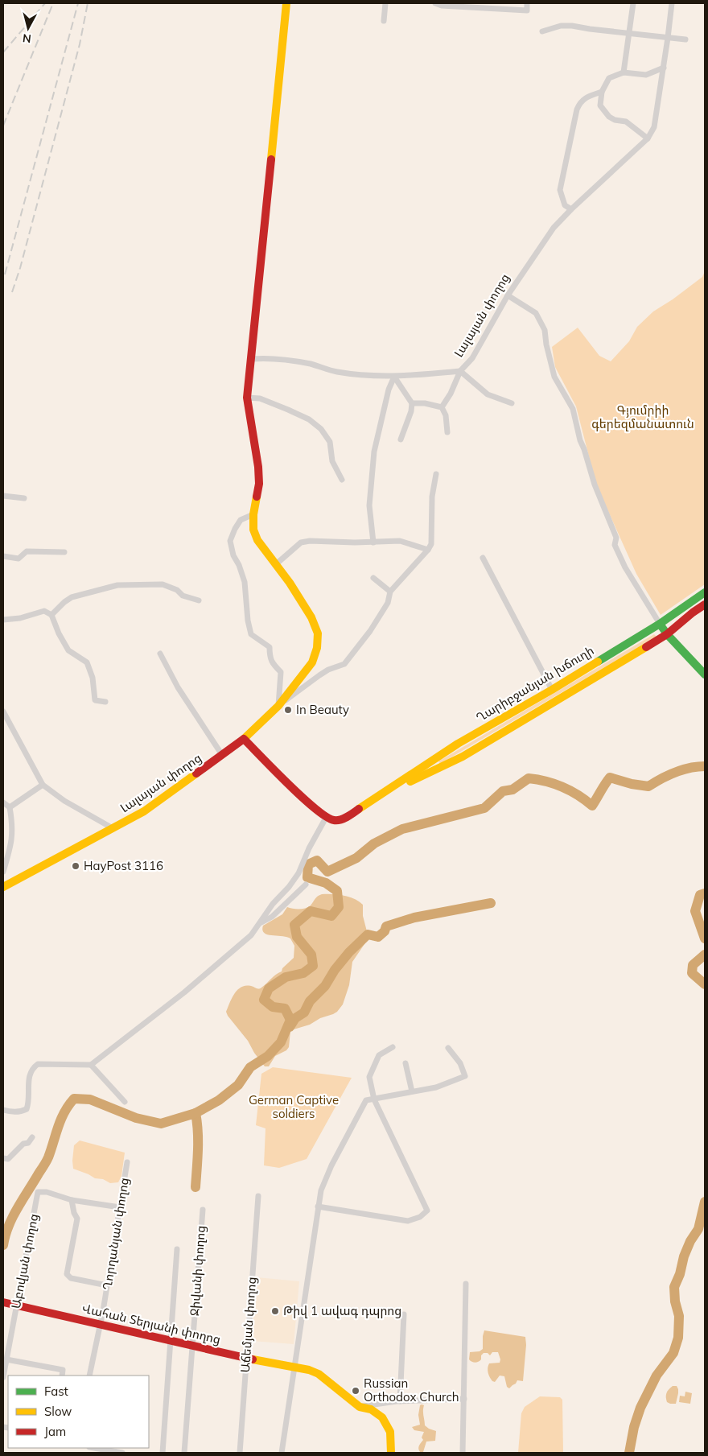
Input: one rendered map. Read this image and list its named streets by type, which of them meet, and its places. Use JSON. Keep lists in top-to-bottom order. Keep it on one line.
{"streets":{"main road":["Լալայան փողոց","Ղարիբջանյան խճուղի","Վահան Տերյանի փողոց"],"street":["Ղորղանյան փողոց","Աբովյան փողոց","Ջիվանի փողոց","Աճեմյան փողոց"]},"crossings":[["Ղորղանյան փողոց","Վահան Տերյանի փողոց"],["Աբովյան փողոց","Վահան Տերյանի փողոց"],["Ջիվանի փողոց","Վահան Տերյանի փողոց"],["Վահան Տերյանի փողոց","Աճեմյան փողոց"]],"parks":["Գյումրիի գերեզմանատուն","German Captive soldiers"],"places":["In Beauty","HayPost 3116","Թիվ 1 ավագ դպրոց","Russian Orthodox Church"],"legend":["Fast","Slow","Jam"],"north":"bottom"}
